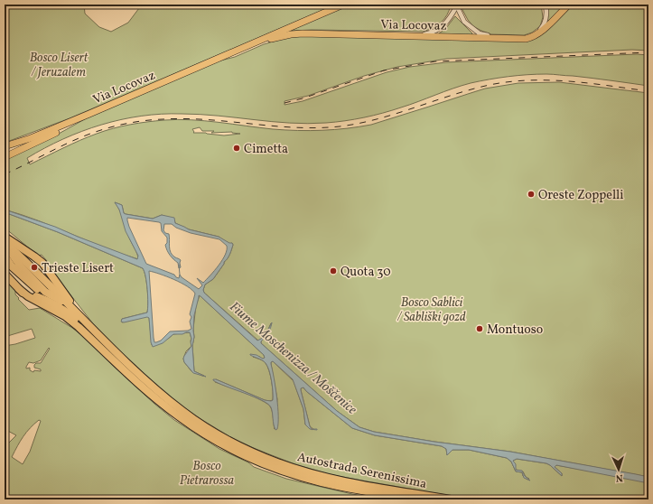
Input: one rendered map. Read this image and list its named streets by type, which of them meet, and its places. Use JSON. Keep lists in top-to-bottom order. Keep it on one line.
{"streets":{"highway":["Autostrada Serenissima"],"main road":["Via Locovaz"]},"water":["Fiume Moschenizza / Moščenice"],"parks":["Bosco Lisert / Jeruzalem","Bosco Sablici / Sabliški gozd","Bosco Pietrarossa"],"places":["Cimetta","Oreste Zoppelli","Trieste Lisert","Quota 30","Montuoso"],"north":"bottom"}
